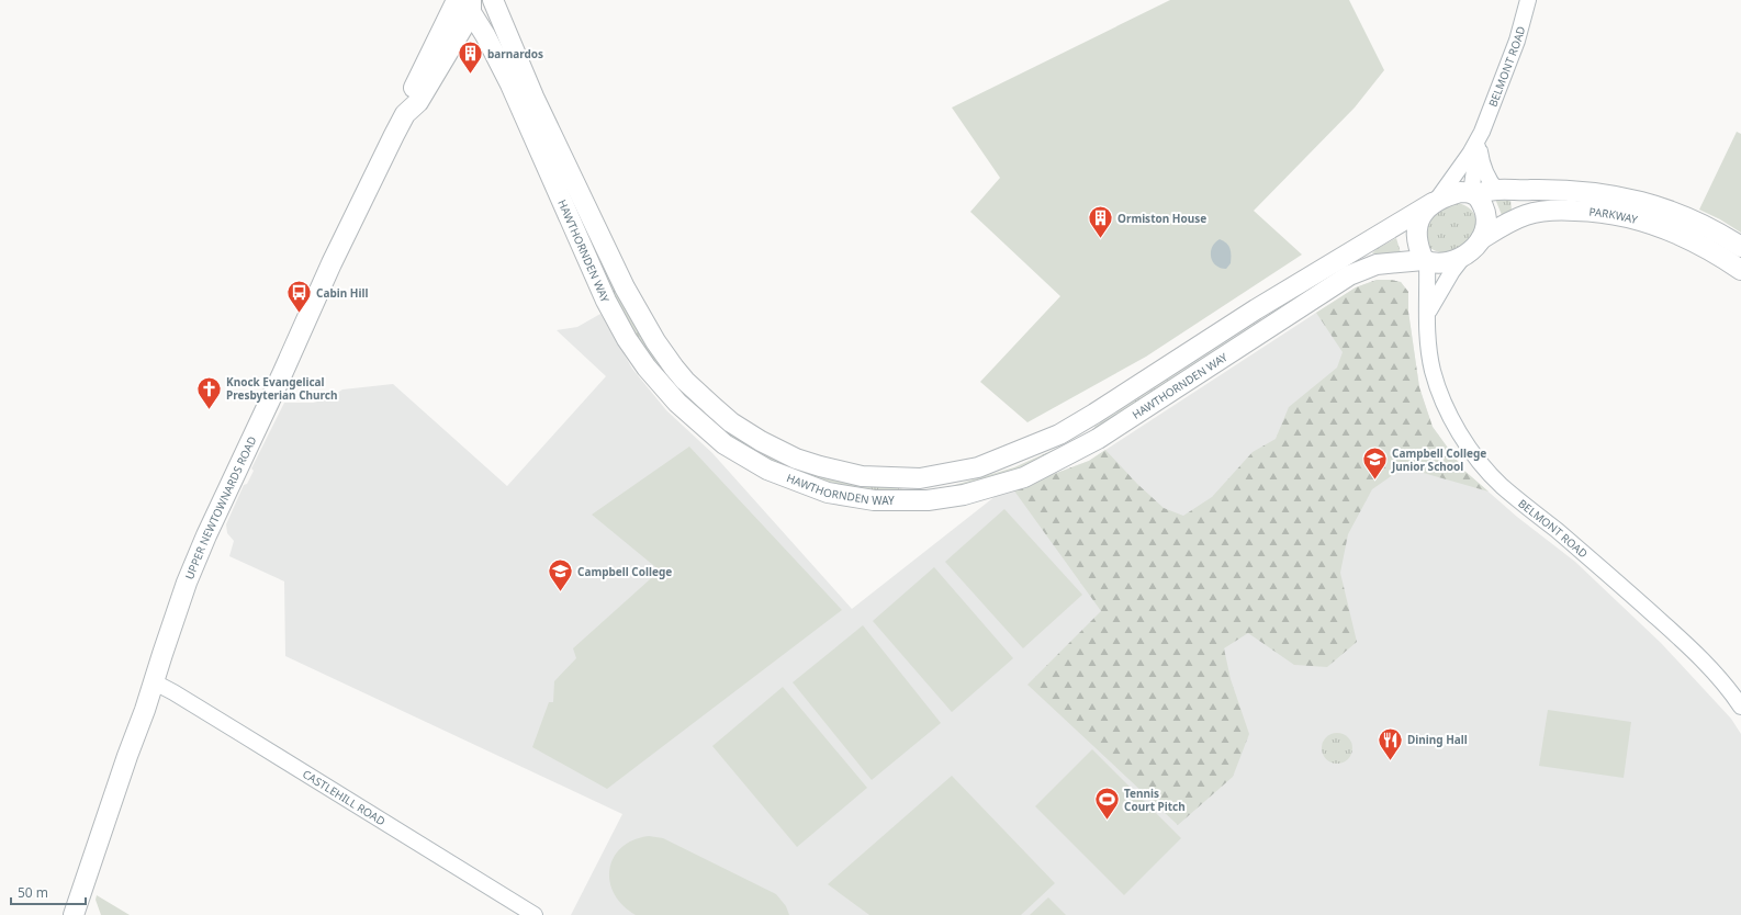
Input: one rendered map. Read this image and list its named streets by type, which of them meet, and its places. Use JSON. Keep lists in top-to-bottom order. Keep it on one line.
{"streets":{"highway":["PARKWAY","HAWTHORNDEN WAY","UPPER NEWTOWNARDS ROAD"],"main road":["BELMONT ROAD","CASTLEHILL ROAD"]},"crossings":[["BELMONT ROAD","PARKWAY"],["BELMONT ROAD","HAWTHORNDEN WAY"],["PARKWAY","HAWTHORNDEN WAY"],["HAWTHORNDEN WAY","UPPER NEWTOWNARDS ROAD"],["UPPER NEWTOWNARDS ROAD","CASTLEHILL ROAD"]],"places":{"building":["barnardos","Ormiston House"],"bus stop":["Cabin Hill"],"church":["Knock Evangelical Presbyterian Church"],"school or university":["Campbell College Junior School","Campbell College"],"restaurant":["Dining Hall"],"sports":["Tennis Court Pitch"]},"scale_bar":"50 m"}
